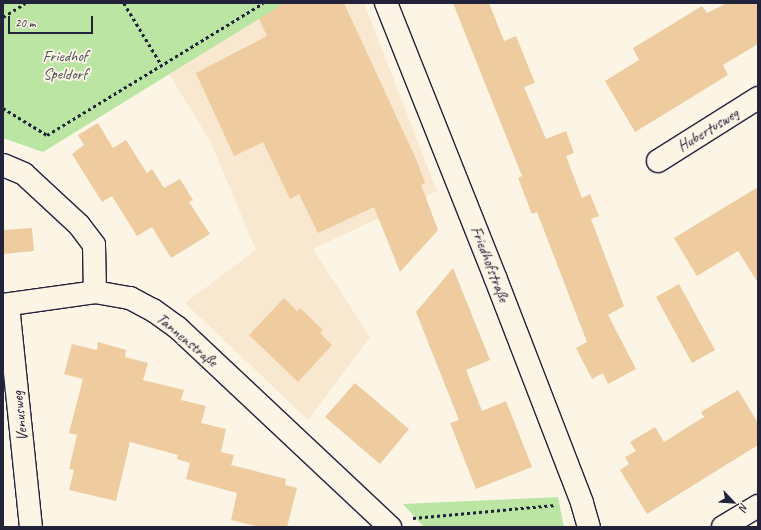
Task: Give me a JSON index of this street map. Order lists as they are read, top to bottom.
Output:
{
  "streets": {
    "street": [
      "Hubertusweg",
      "Friedhofstraße",
      "Tannenstraße",
      "Venusweg"
    ]
  },
  "crossings": [
    ["Tannenstraße", "Venusweg"]
  ],
  "parks": ["Friedhof Speldorf"],
  "scale_bar": "20 m",
  "north": "bottom right"
}
